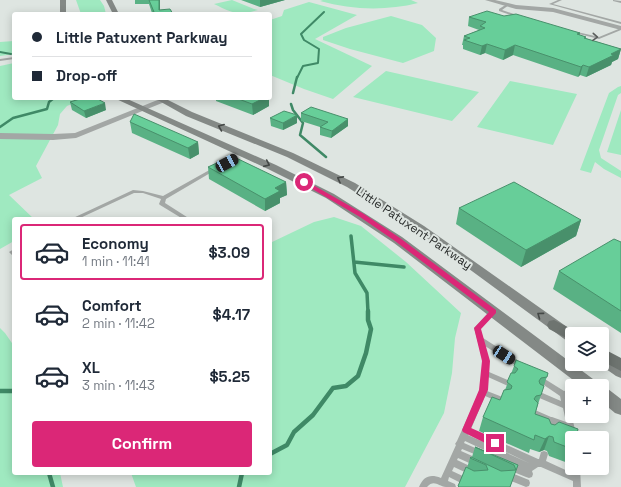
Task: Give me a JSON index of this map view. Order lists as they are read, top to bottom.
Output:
{
  "streets": {
    "main road": ["Little Patuxent Parkway"]
  },
  "page": {
    "banner": ["Little Patuxent Parkway", "Drop-off"],
    "list": [
      {
        "name": "Economy",
        "note": "1 min · 11:41",
        "value": "$3.09"
      },
      {
        "name": "Comfort",
        "note": "2 min · 11:42",
        "value": "$4.17"
      },
      {
        "name": "XL",
        "note": "3 min · 11:43",
        "value": "$5.25"
      }
    ],
    "map_buttons": ["+", "−"],
    "buttons": "Confirm"
  }
}
